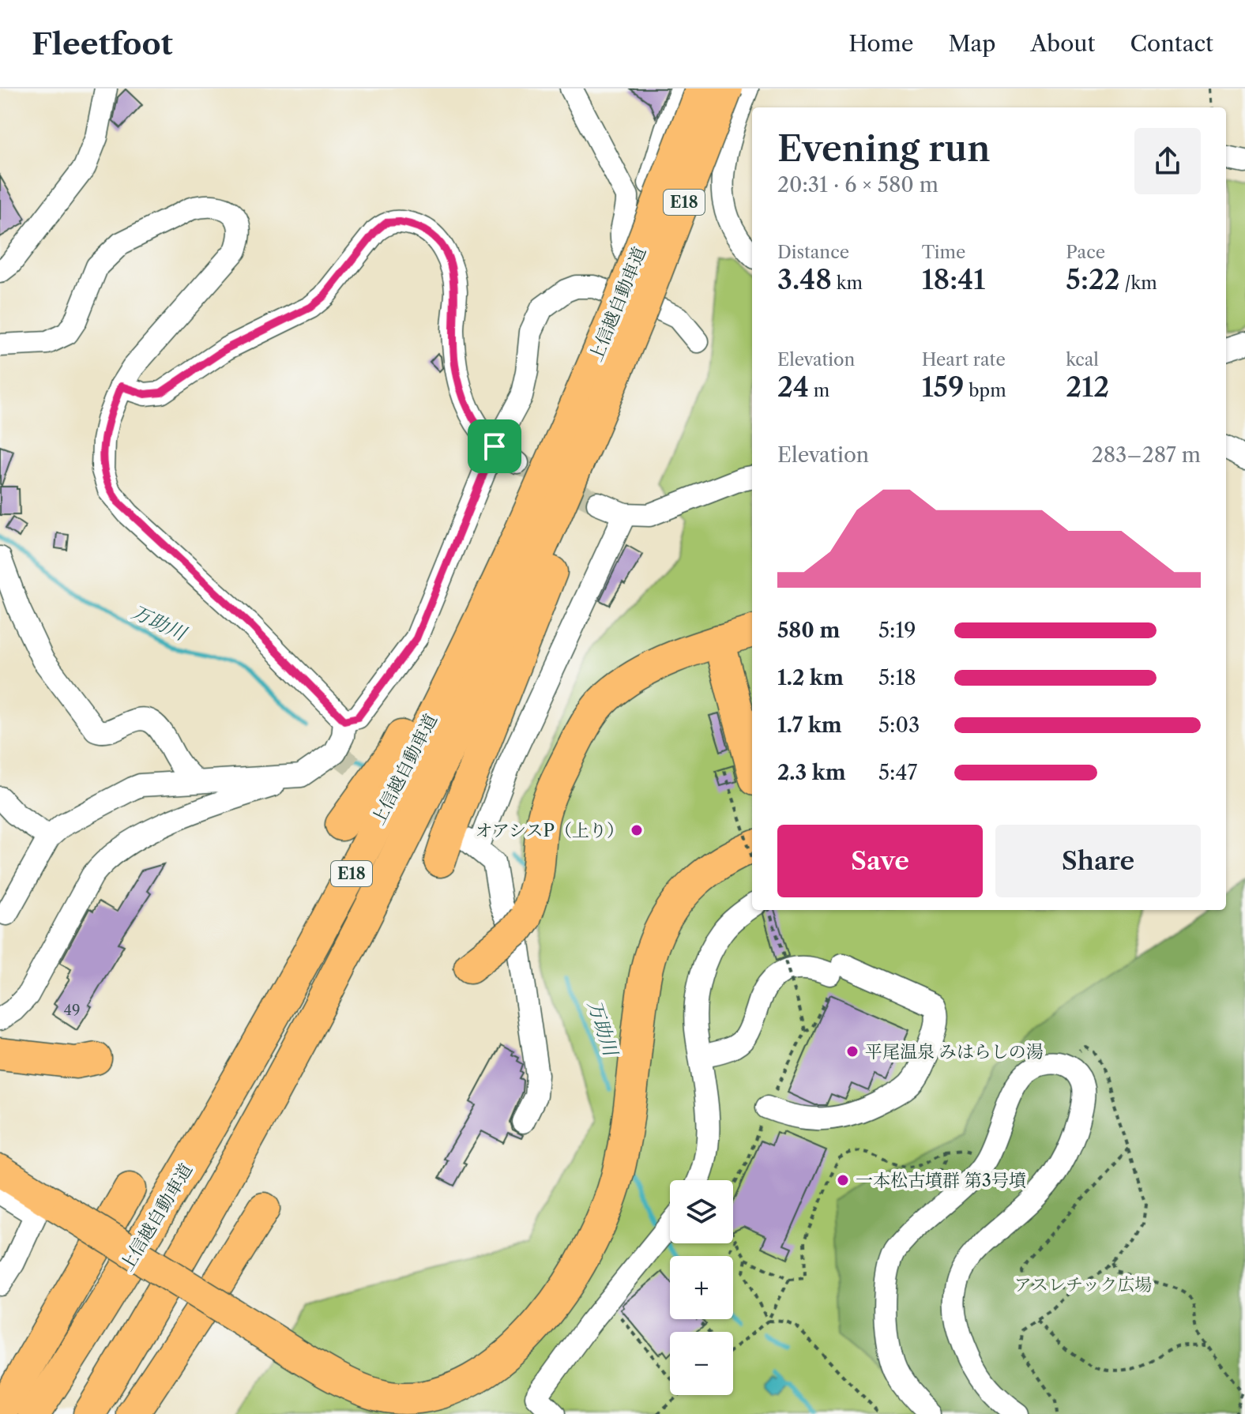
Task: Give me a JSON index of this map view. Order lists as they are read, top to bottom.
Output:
{
  "streets": {
    "highway": ["E18", "上信越自動車道"]
  },
  "water": ["万助川"],
  "parks": ["アスレチック広場"],
  "places": ["オアシスP（上り）", "平尾温泉 みはらしの湯", "一本松古墳群 第3号墳"],
  "house_numbers": ["49"],
  "page": {
    "header": "Fleetfoot",
    "nav": [
      "Home",
      "Map",
      "About",
      "Contact"
    ],
    "heading": ["Evening run", "20:31 · 6 × 580 m"],
    "stats": [
      ["Distance", "3.48 km"],
      ["Time", "18:41"],
      ["Pace", "5:22 /km"],
      ["Elevation", "24 m"],
      ["Heart rate", "159 bpm"],
      ["kcal", "212"]
    ],
    "chart": ["Elevation", "283–287 m"],
    "list": [
      {
        "name": "580 m",
        "note": "5:19"
      },
      {
        "name": "1.2 km",
        "note": "5:18"
      },
      {
        "name": "1.7 km",
        "note": "5:03"
      },
      {
        "name": "2.3 km",
        "note": "5:47"
      }
    ],
    "buttons": ["Save", "Share"],
    "map_buttons": ["+", "−"]
  }
}
